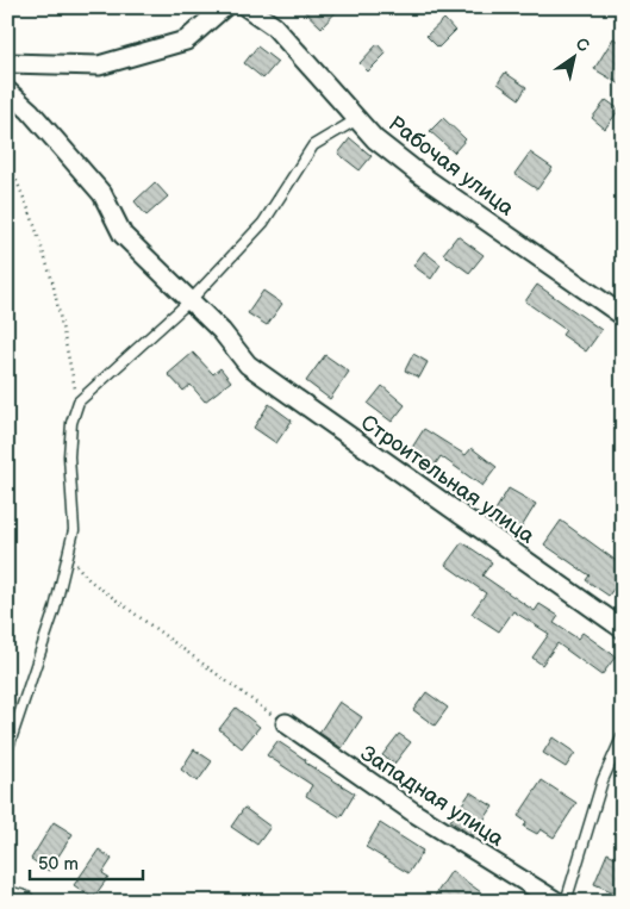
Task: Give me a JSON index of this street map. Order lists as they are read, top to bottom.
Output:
{
  "streets": {
    "street": ["Рабочая улица", "Строительная улица", "Западная улица"]
  },
  "scale_bar": "50 m",
  "north": "top right"
}
